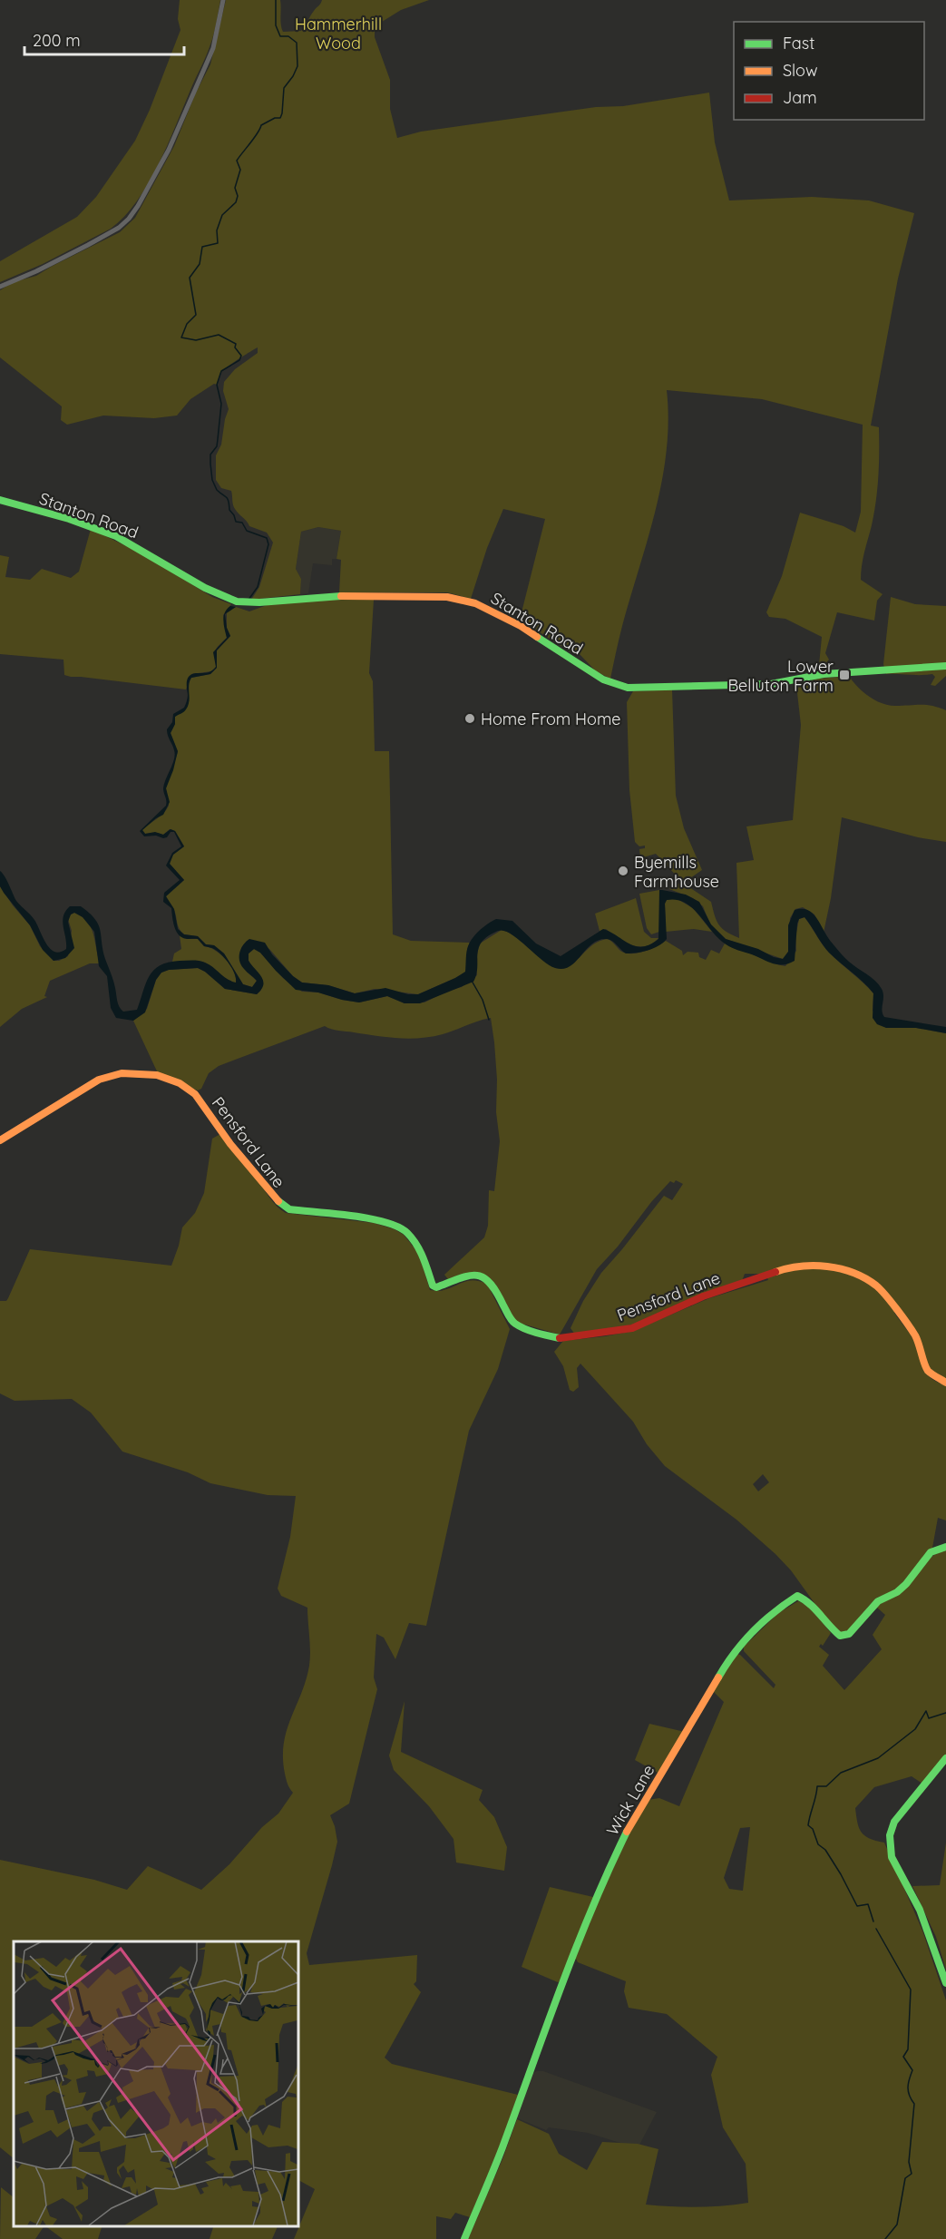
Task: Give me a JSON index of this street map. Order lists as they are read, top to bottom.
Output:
{
  "streets": {
    "main road": ["Stanton Road", "Pensford Lane", "Wick Lane"]
  },
  "parks": ["Hammerhill Wood"],
  "places": {
    "transit": ["Lower Belluton Farm"],
    "other": ["Home From Home", "Byemills Farmhouse"]
  },
  "legend": ["Fast", "Slow", "Jam"],
  "scale_bar": "200 m"
}
